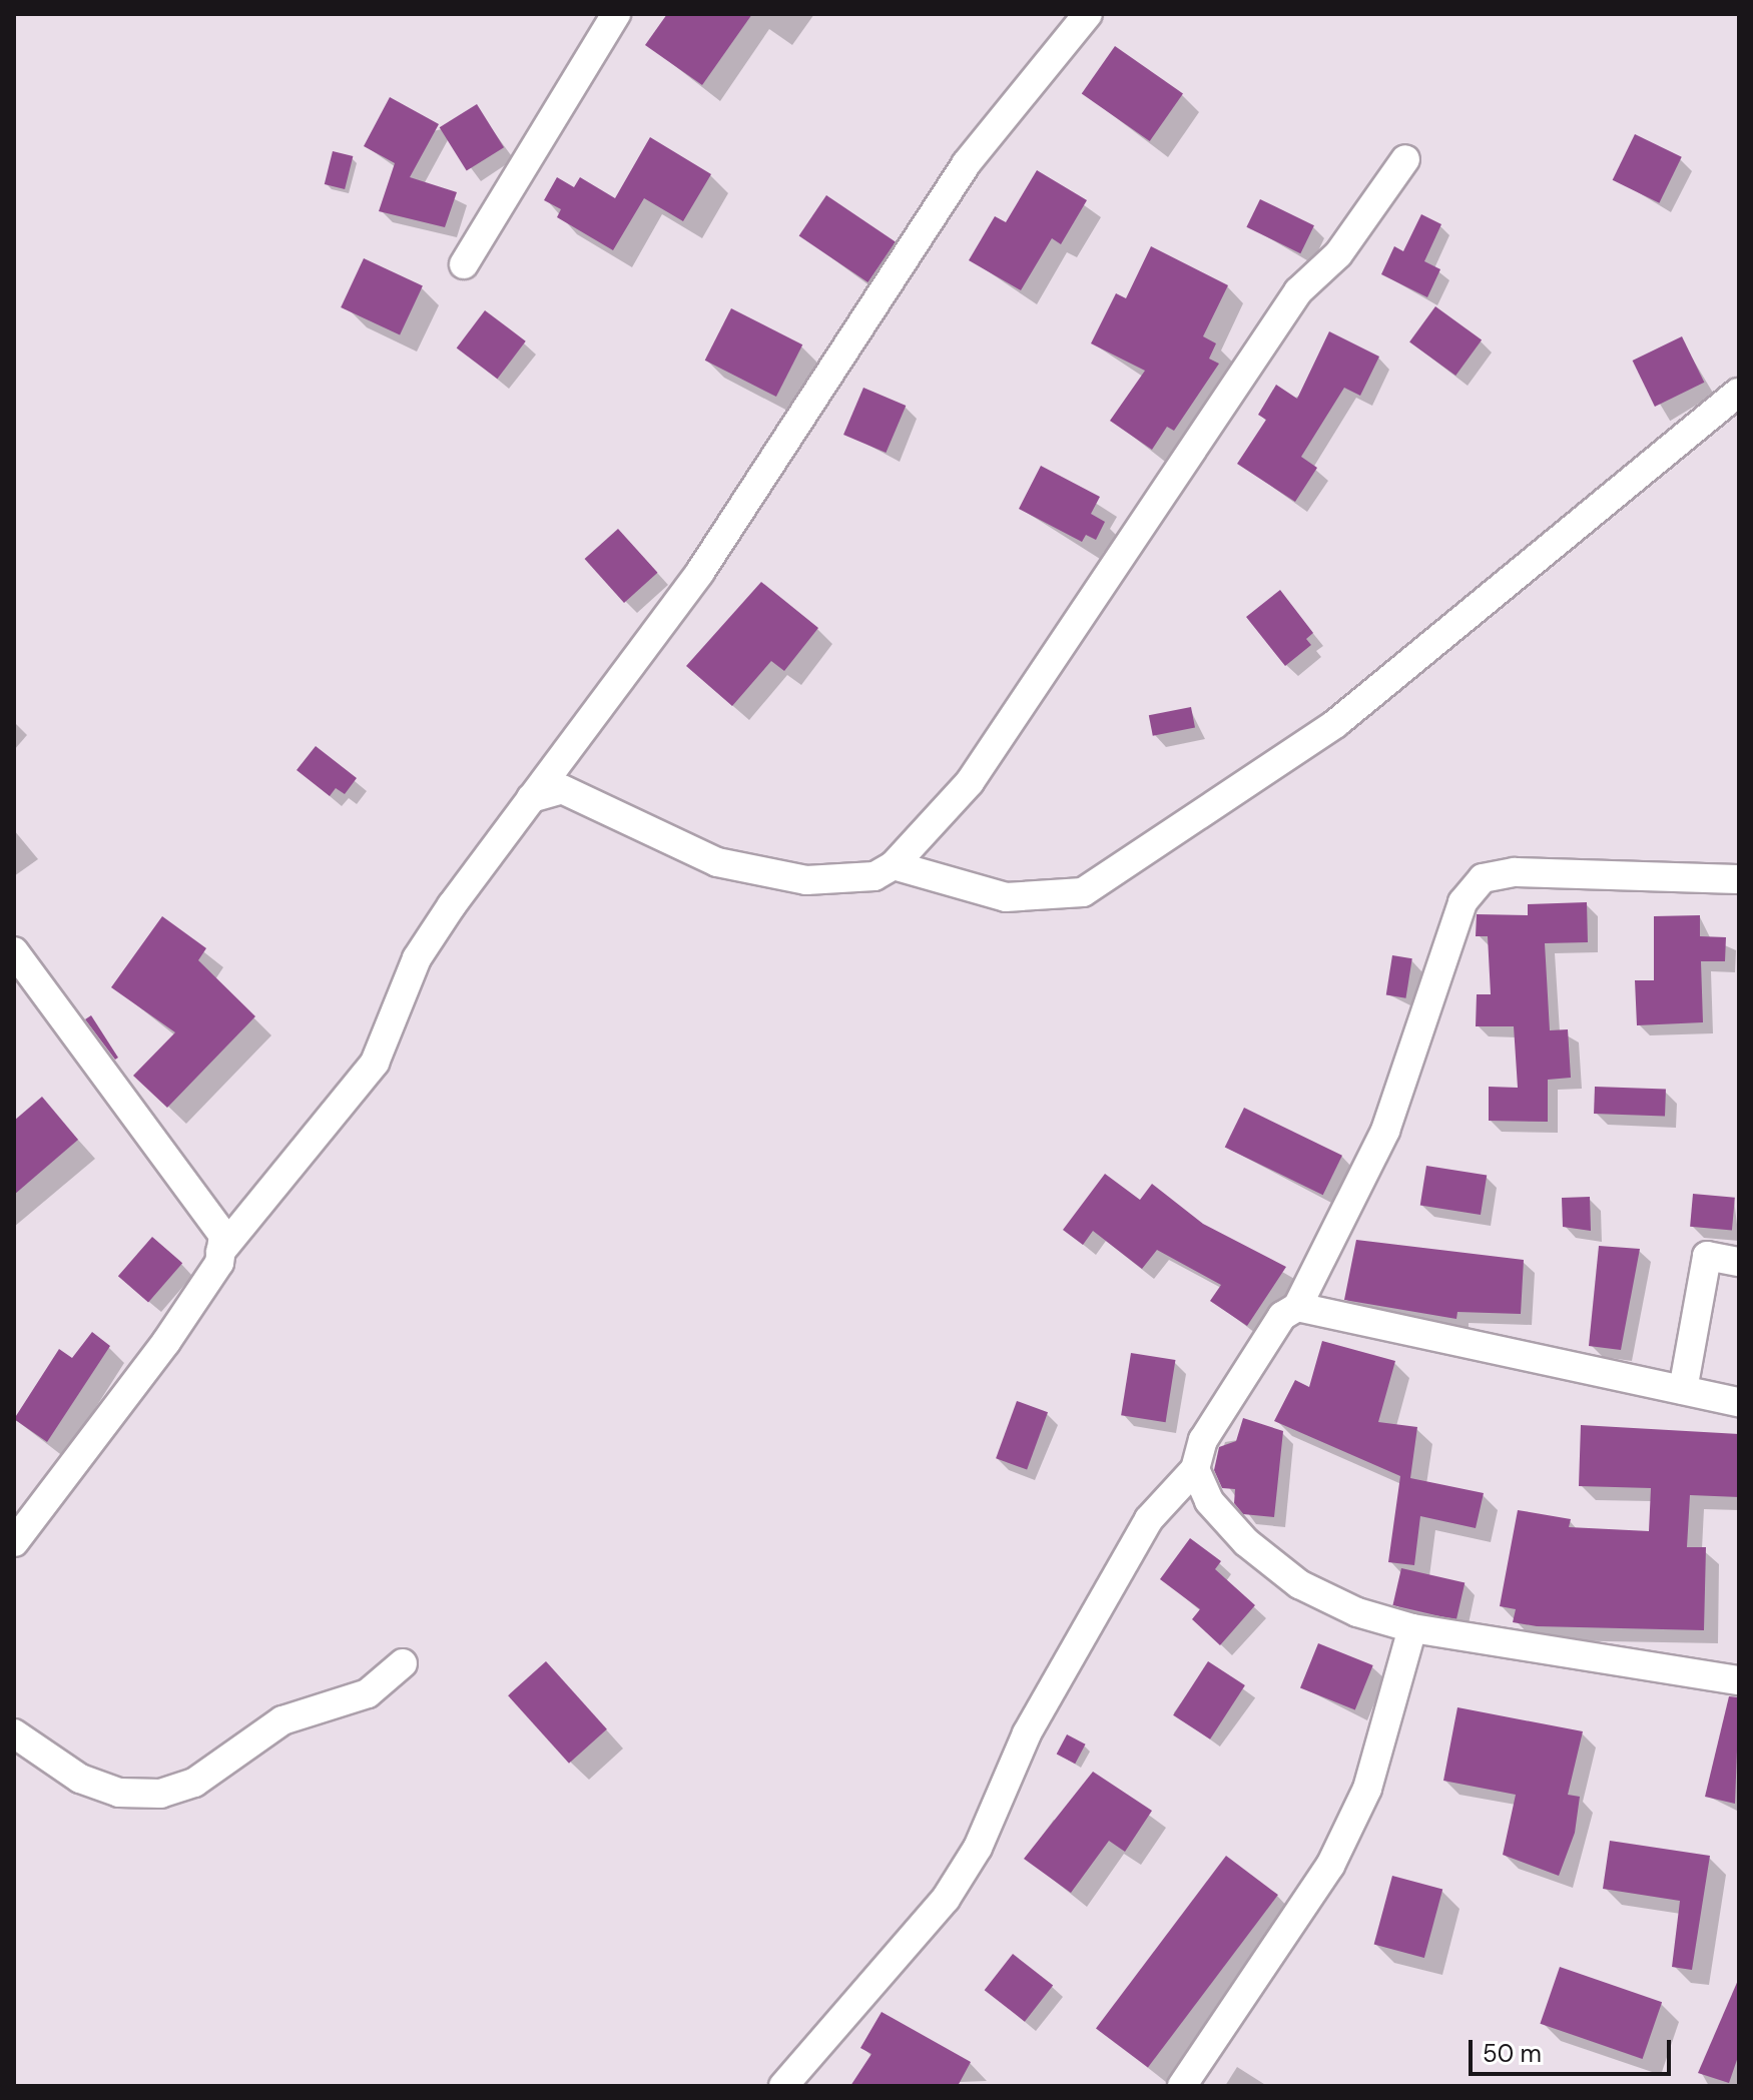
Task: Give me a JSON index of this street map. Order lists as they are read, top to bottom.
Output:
{
  "scale_bar": "50 m"
}
